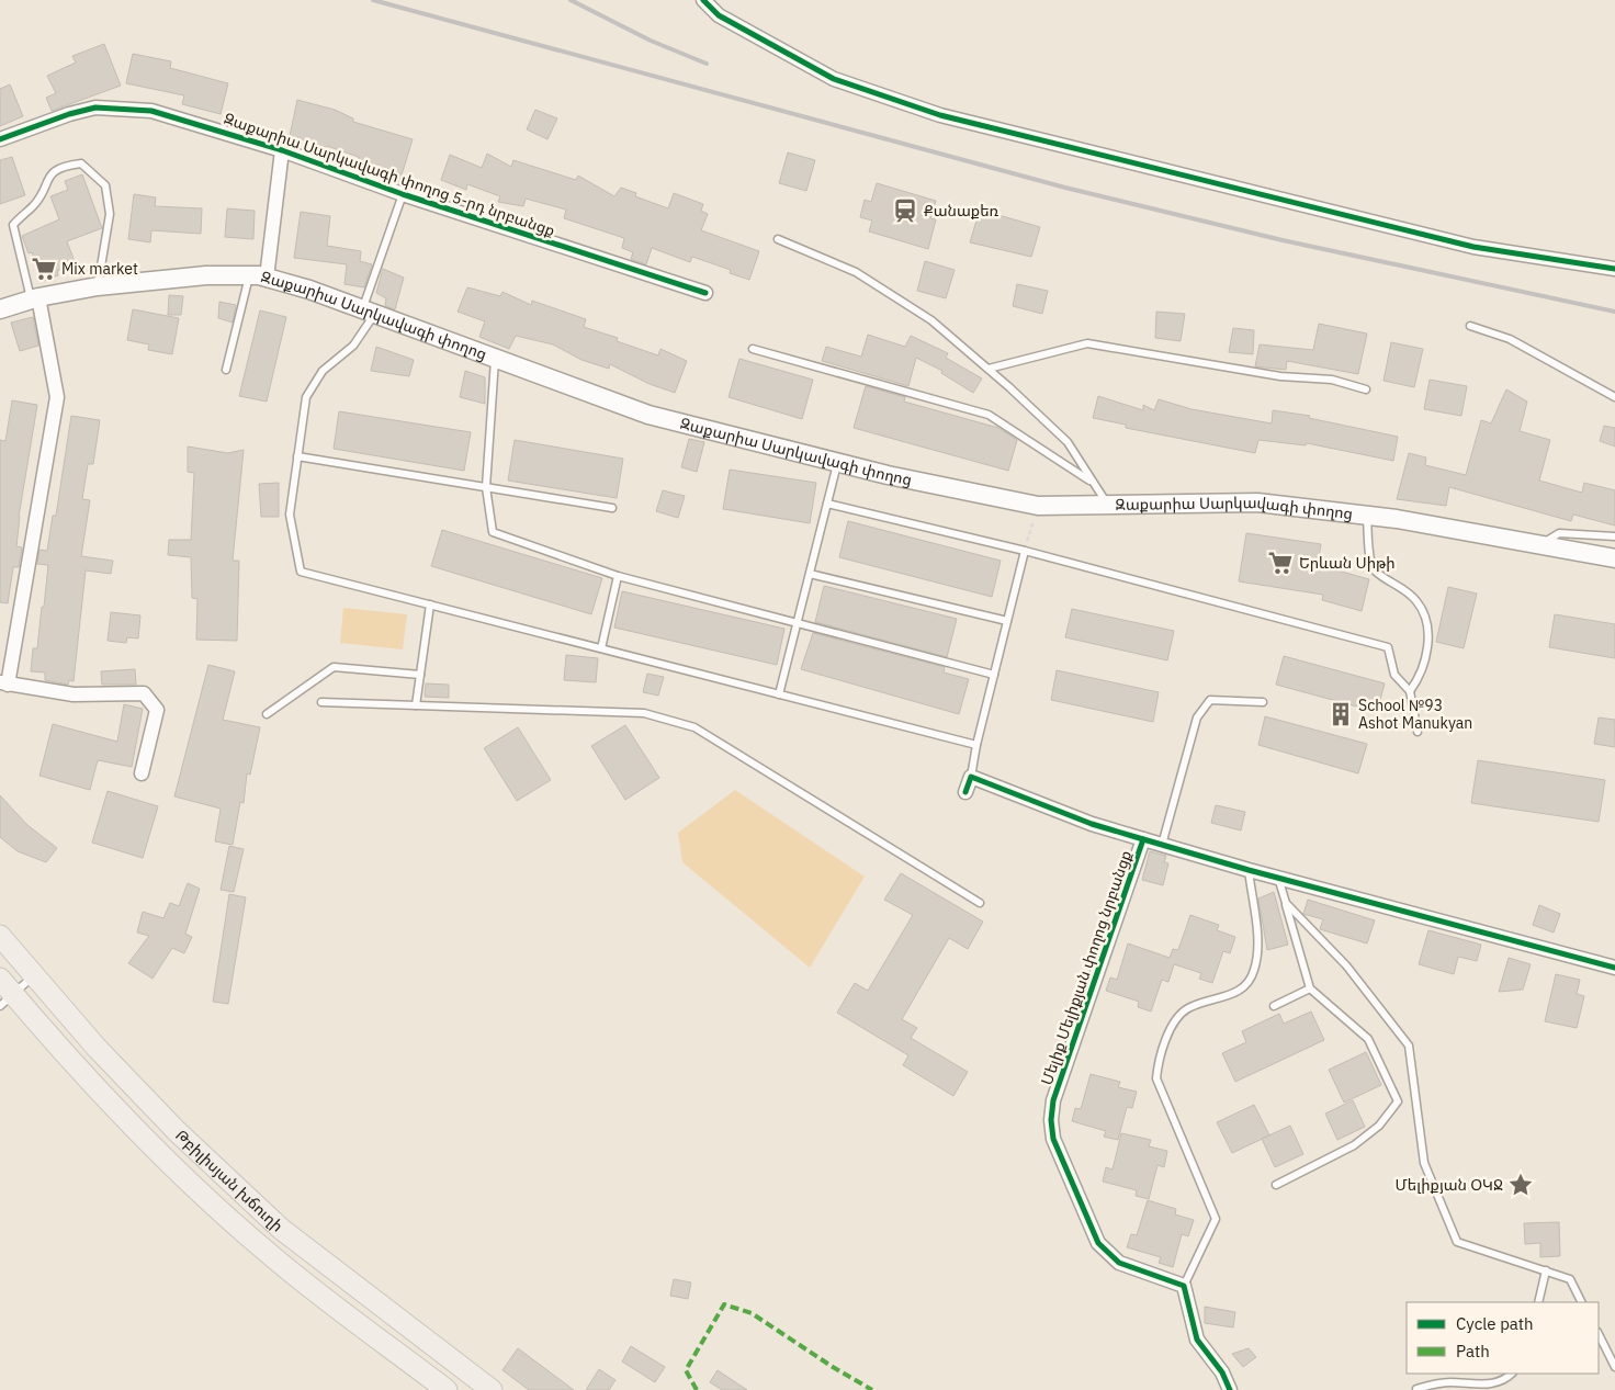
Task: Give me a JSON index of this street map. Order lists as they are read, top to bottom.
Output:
{
  "streets": {
    "main road": ["Զաքարիա Սարկավագի փողոց", "Թբիլիսյան խճուղի"],
    "street": ["Զաքարիա Սարկավագի փողոց 5-րդ նրբանցք", "Մելիք Մելիքյան փողոց նրբանցք"]
  },
  "places": {
    "station": ["Քանաքեռ"],
    "supermarket": ["Mix market", "Երևան Սիթի"],
    "building": ["School №93 Ashot Manukyan"],
    "place": ["Մելիքյան ՕԿՋ"]
  },
  "legend": ["Cycle path", "Path"]
}
